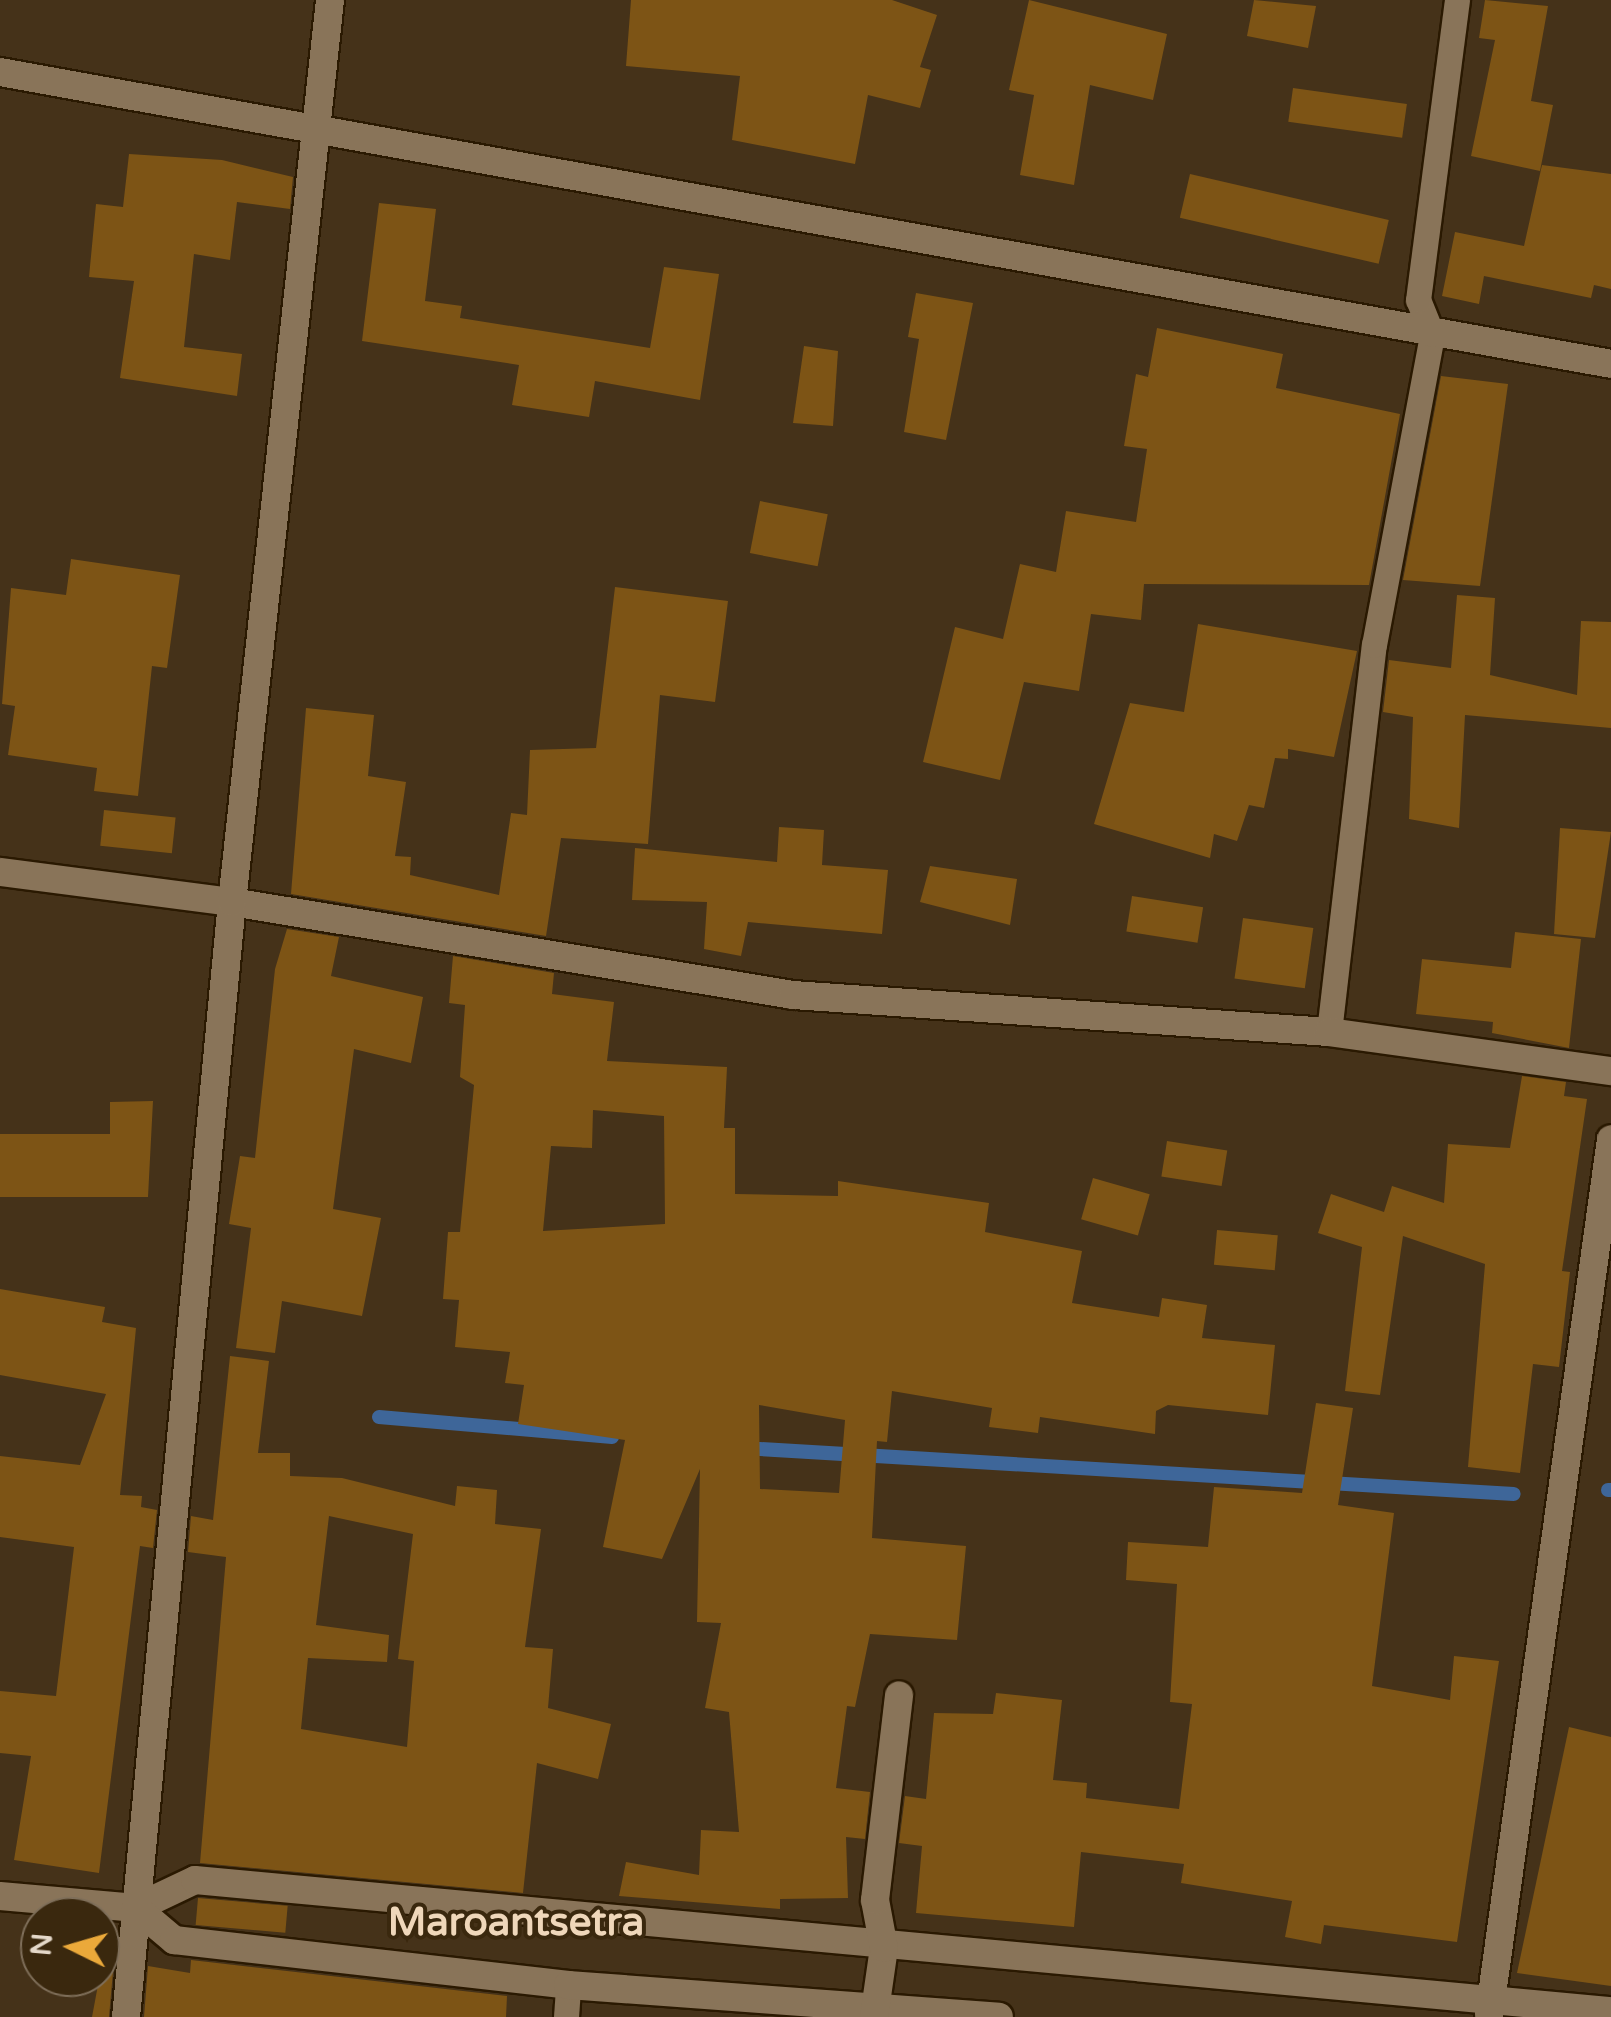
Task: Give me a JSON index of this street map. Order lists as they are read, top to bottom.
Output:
{
  "districts": ["Maroantsetra"],
  "north": "left"
}
